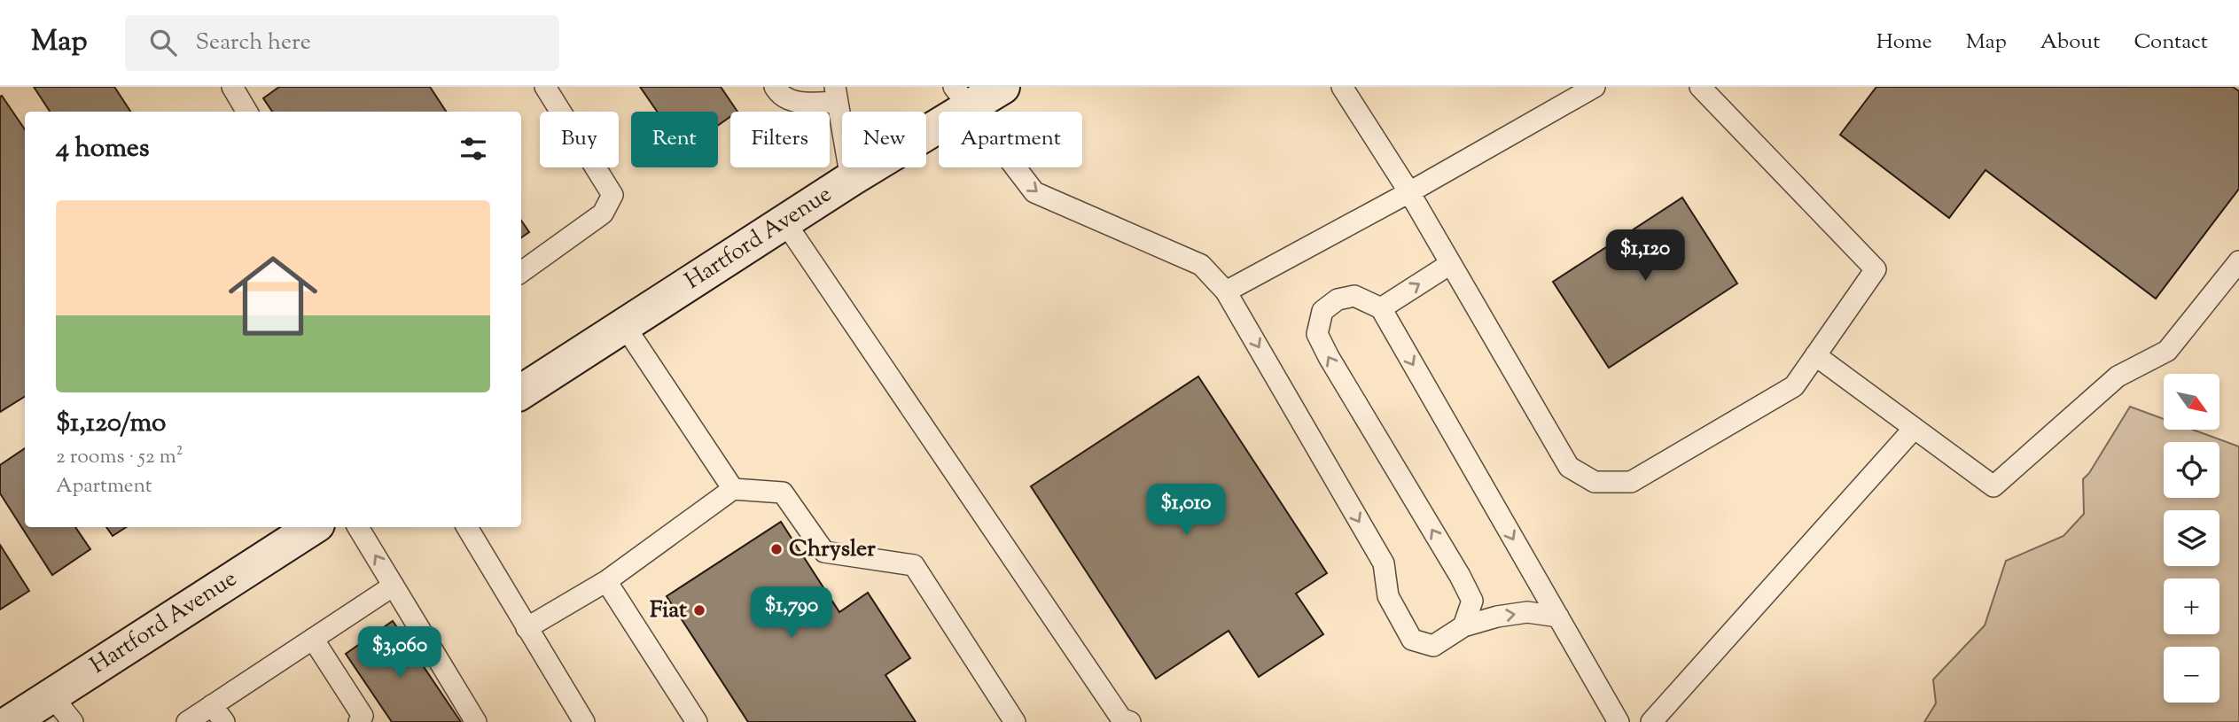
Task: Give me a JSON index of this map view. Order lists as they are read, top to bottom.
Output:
{
  "streets": {
    "main road": ["Hartford Avenue"]
  },
  "places": ["Chrysler", "Fiat"],
  "north": "bottom right",
  "page": {
    "header": "Map",
    "search": "Search here",
    "nav": [
      "Home",
      "Map",
      "About",
      "Contact"
    ],
    "chip": [
      "Buy",
      "Rent",
      "Filters",
      "New",
      "Apartment"
    ],
    "heading": "4 homes",
    "list": [
      {
        "name": "$1,120/mo",
        "note": "2 rooms · 52 m² · Apartment"
      }
    ],
    "price": [
      "$1,120",
      "$1,010",
      "$1,790",
      "$3,060"
    ],
    "map_buttons": ["+", "−"]
  }
}
